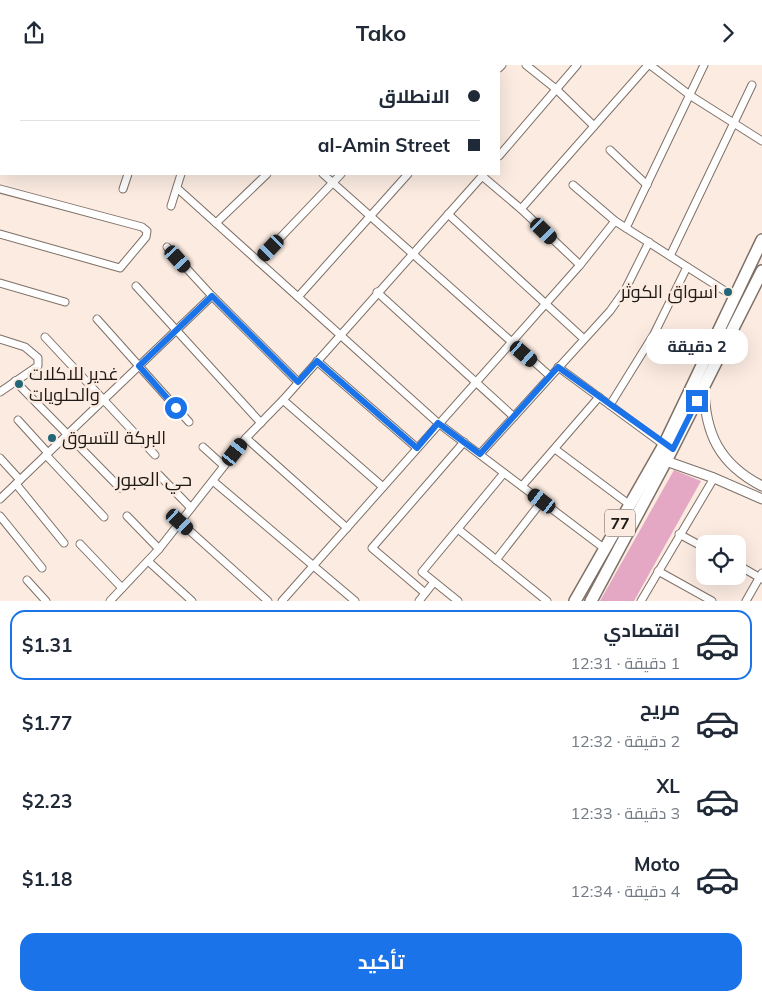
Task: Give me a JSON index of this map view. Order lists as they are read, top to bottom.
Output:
{
  "streets": {
    "main road": ["77"]
  },
  "districts": ["حي العبور"],
  "places": ["اسواق الكوثر", "غدير للاكلات والحلويات", "البركة للتسوق"],
  "page": {
    "header": "Tako",
    "banner": ["الانطلاق", "al-Amin Street"],
    "bubble": "2 دقيقة",
    "list": [
      {
        "name": "اقتصادي",
        "note": "1 دقيقة · 12:31",
        "value": "$1.31"
      },
      {
        "name": "مريح",
        "note": "2 دقيقة · 12:32",
        "value": "$1.77"
      },
      {
        "name": "XL",
        "note": "3 دقيقة · 12:33",
        "value": "$2.23"
      },
      {
        "name": "Moto",
        "note": "4 دقيقة · 12:34",
        "value": "$1.18"
      }
    ],
    "buttons": "تأكيد"
  }
}
